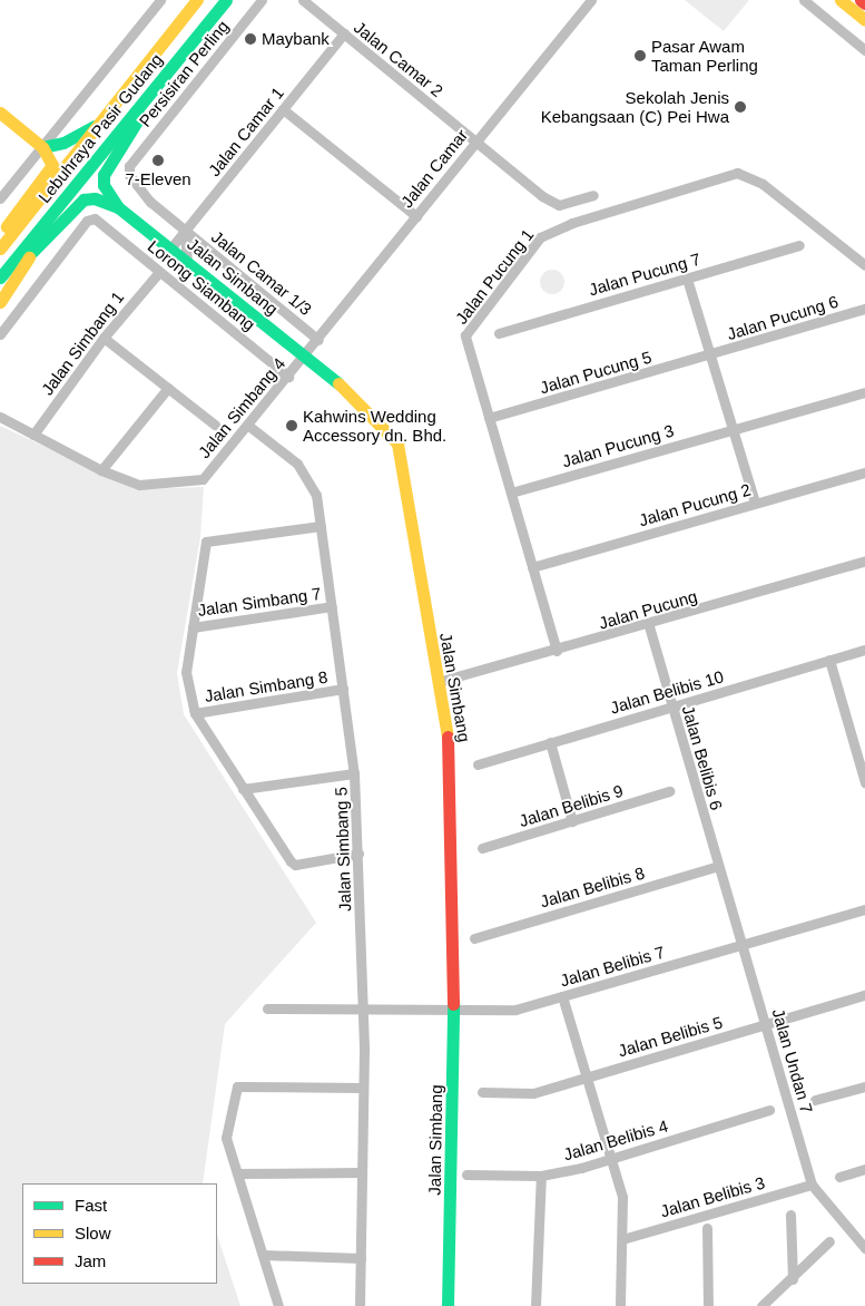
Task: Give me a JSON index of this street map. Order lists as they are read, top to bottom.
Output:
{
  "streets": {
    "main road": ["Lebuhraya Pasir Gudang", "Jalan Simbang"],
    "street": [
      "Jalan Camar 2",
      "Persisiran Perling",
      "Jalan Camar 1",
      "Jalan Camar",
      "Jalan Camar 1/3",
      "Jalan Pucung 7",
      "Jalan Pucung 1",
      "Lorong Siambang",
      "Jalan Pucung 6",
      "Jalan Simbang 1",
      "Jalan Pucung 5",
      "Jalan Simbang 4",
      "Jalan Pucung 3",
      "Jalan Pucung 2",
      "Jalan Simbang 7",
      "Jalan Pucung",
      "Jalan Simbang 8",
      "Jalan Belibis 10",
      "Jalan Belibis 6",
      "Jalan Belibis 9",
      "Jalan Simbang 5",
      "Jalan Belibis 8",
      "Jalan Belibis 7",
      "Jalan Belibis 5",
      "Jalan Undan 7",
      "Jalan Belibis 4",
      "Jalan Belibis 3"
    ]
  },
  "crossings": [
    ["Jalan Camar 2", "Jalan Camar 1"],
    ["Jalan Camar 2", "Jalan Camar"],
    ["Persisiran Perling", "Jalan Camar 1/3"],
    ["Jalan Camar 1", "Jalan Camar 1/3"],
    ["Jalan Camar 1", "Jalan Simbang"],
    ["Jalan Camar", "Jalan Camar 1/3"],
    ["Jalan Camar", "Jalan Simbang"],
    ["Jalan Camar", "Jalan Simbang 4"],
    ["Jalan Simbang", "Jalan Simbang 4"],
    ["Jalan Simbang", "Jalan Pucung"],
    ["Jalan Simbang", "Jalan Belibis 7"],
    ["Jalan Pucung 1", "Jalan Pucung 5"],
    ["Jalan Pucung 1", "Jalan Pucung 3"],
    ["Jalan Pucung 1", "Jalan Pucung 2"],
    ["Jalan Pucung 1", "Jalan Pucung"],
    ["Lorong Siambang", "Jalan Simbang 1"],
    ["Lorong Siambang", "Jalan Simbang 4"],
    ["Jalan Pucung 6", "Jalan Pucung 5"],
    ["Jalan Simbang 4", "Jalan Simbang 5"],
    ["Jalan Simbang 7", "Jalan Simbang 5"],
    ["Jalan Pucung", "Jalan Belibis 6"],
    ["Jalan Simbang 8", "Jalan Simbang 5"],
    ["Jalan Belibis 10", "Jalan Belibis 6"],
    ["Jalan Belibis 6", "Jalan Belibis 8"],
    ["Jalan Belibis 6", "Jalan Undan 7"],
    ["Jalan Simbang 5", "Jalan Belibis 7"],
    ["Jalan Belibis 8", "Jalan Undan 7"],
    ["Jalan Belibis 7", "Jalan Undan 7"],
    ["Jalan Belibis 5", "Jalan Undan 7"],
    ["Jalan Undan 7", "Jalan Belibis 3"]
  ],
  "places": [
    "Maybank",
    "Pasar Awam Taman Perling",
    "Sekolah Jenis Kebangsaan (C) Pei Hwa",
    "7-Eleven",
    "Kahwins Wedding Accessory dn. Bhd."
  ],
  "legend": ["Fast", "Slow", "Jam"]
}
